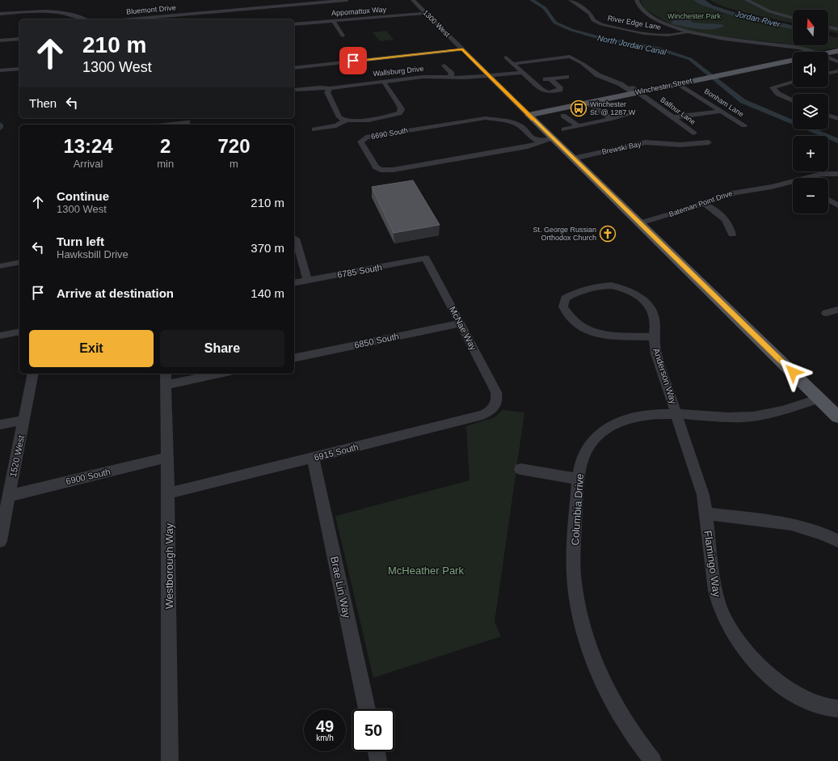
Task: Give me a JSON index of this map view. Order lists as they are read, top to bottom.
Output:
{
  "streets": {
    "main road": ["1300 West", "Winchester Street"],
    "street": [
      "Bluemont Drive",
      "Appomattox Way",
      "River Edge Lane",
      "Wallsburg Drive",
      "Bonham Lane",
      "Balfour Lane",
      "6690 South",
      "Brewski Bay",
      "Bateman Point Drive",
      "6785 South",
      "McNae Way",
      "6850 South",
      "Anderson Way",
      "6915 South",
      "1520 West",
      "6900 South",
      "Columbia Drive",
      "Flamingo Way",
      "Westborough Way",
      "Brae Lin Way"
    ]
  },
  "crossings": [
    ["Appomattox Way", "1300 West"],
    ["1300 West", "Wallsburg Drive"],
    ["1300 West", "Winchester Street"],
    ["1300 West", "6690 South"],
    ["1300 West", "Brewski Bay"],
    ["1300 West", "Bateman Point Drive"],
    ["1300 West", "Columbia Drive"],
    ["Winchester Street", "Bonham Lane"],
    ["Winchester Street", "Balfour Lane"],
    ["6785 South", "McNae Way"],
    ["McNae Way", "6850 South"],
    ["McNae Way", "6915 South"],
    ["Anderson Way", "Columbia Drive"],
    ["Anderson Way", "Flamingo Way"],
    ["6915 South", "Westborough Way"],
    ["6915 South", "Brae Lin Way"],
    ["1520 West", "6900 South"],
    ["6900 South", "Westborough Way"],
    ["Columbia Drive", "Flamingo Way"]
  ],
  "water": ["Jordan River", "North Jordan Canal"],
  "parks": ["Winchester Park", "McHeather Park"],
  "places": {
    "bus stop": ["Winchester St. @ 1287 W"],
    "church": ["St. George Russian Orthodox Church"]
  },
  "north": "top",
  "page": {
    "map_buttons": ["+", "−"],
    "turn": ["210 m", "1300 West"],
    "then": "Then",
    "eta": [
      "13:24",
      "Arrival",
      "2",
      "min",
      "720",
      "m"
    ],
    "list": [
      {
        "name": "Continue",
        "note": "1300 West",
        "value": "210 m"
      },
      {
        "name": "Turn left",
        "note": "Hawksbill Drive",
        "value": "370 m"
      },
      {
        "name": "Arrive at destination",
        "value": "140 m"
      }
    ],
    "buttons": ["Exit", "Share"],
    "speed": "49 km/h",
    "limit": "50"
  }
}
